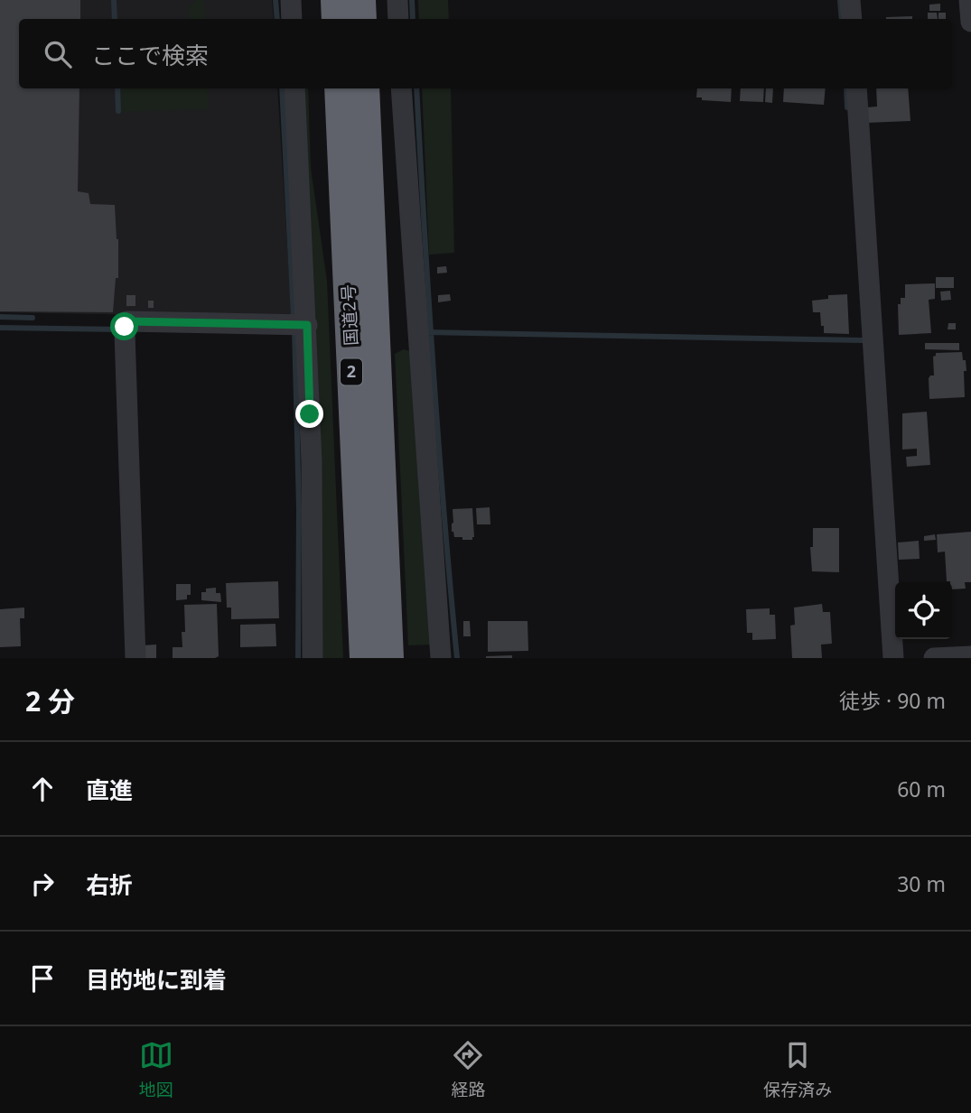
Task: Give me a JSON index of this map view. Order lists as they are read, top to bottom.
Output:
{
  "streets": {
    "highway": ["国道2号", "2"]
  },
  "page": {
    "search": "ここで検索",
    "heading": ["2 分", "徒歩 · 90 m"],
    "list": [
      ["直進", "60 m"],
      ["右折", "30 m"],
      "目的地に到着"
    ],
    "nav": ["地図", "経路", "保存済み"]
  }
}
